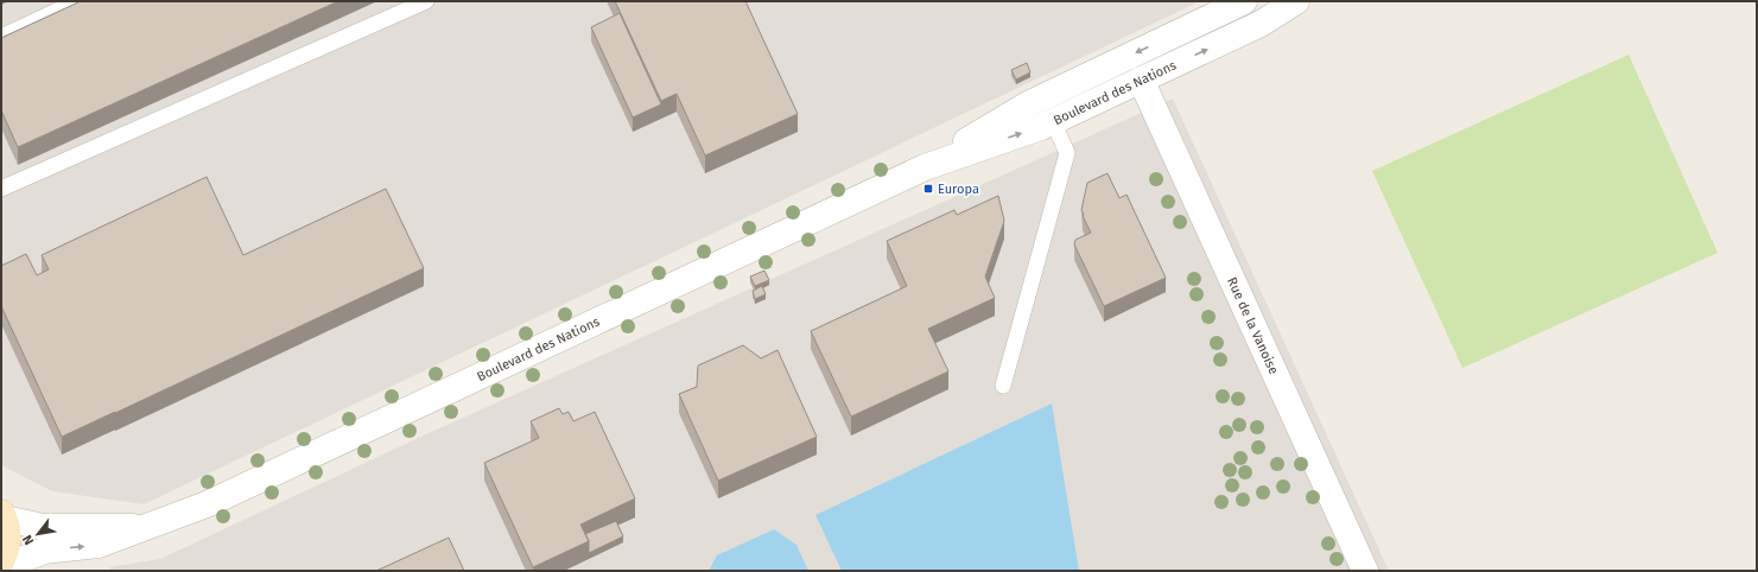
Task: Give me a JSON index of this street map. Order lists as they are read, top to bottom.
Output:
{
  "streets": {
    "street": ["Boulevard des Nations", "Rue de la Vanoise"]
  },
  "crossings": [
    ["Boulevard des Nations", "Rue de la Vanoise"]
  ],
  "places": {
    "transit": ["Europa"]
  },
  "north": "bottom left"
}
